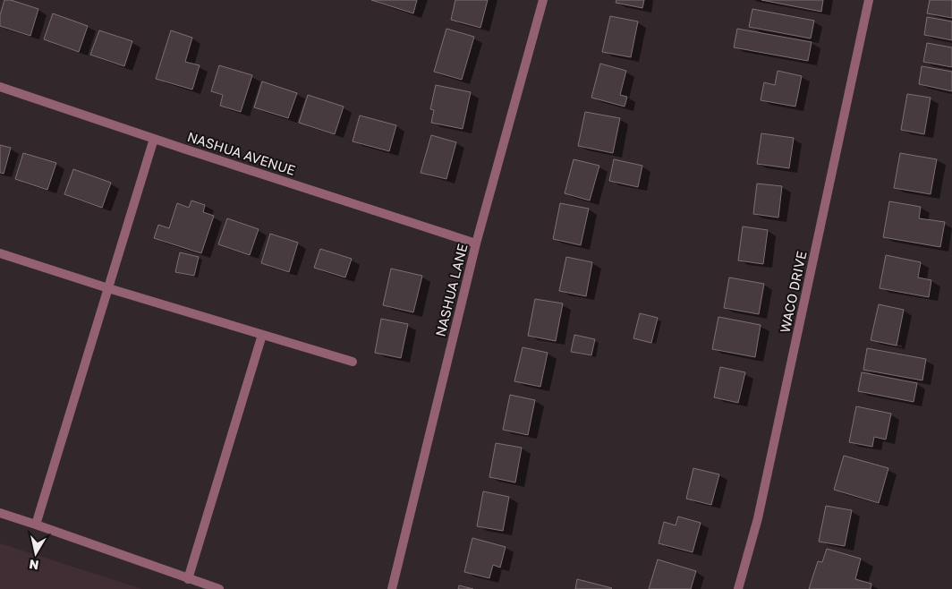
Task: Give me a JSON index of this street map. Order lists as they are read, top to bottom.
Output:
{
  "streets": {
    "street": ["NASHUA AVENUE", "NASHUA LANE", "WACO DRIVE"]
  },
  "crossings": [
    ["NASHUA AVENUE", "NASHUA LANE"]
  ],
  "north": "bottom"
}
